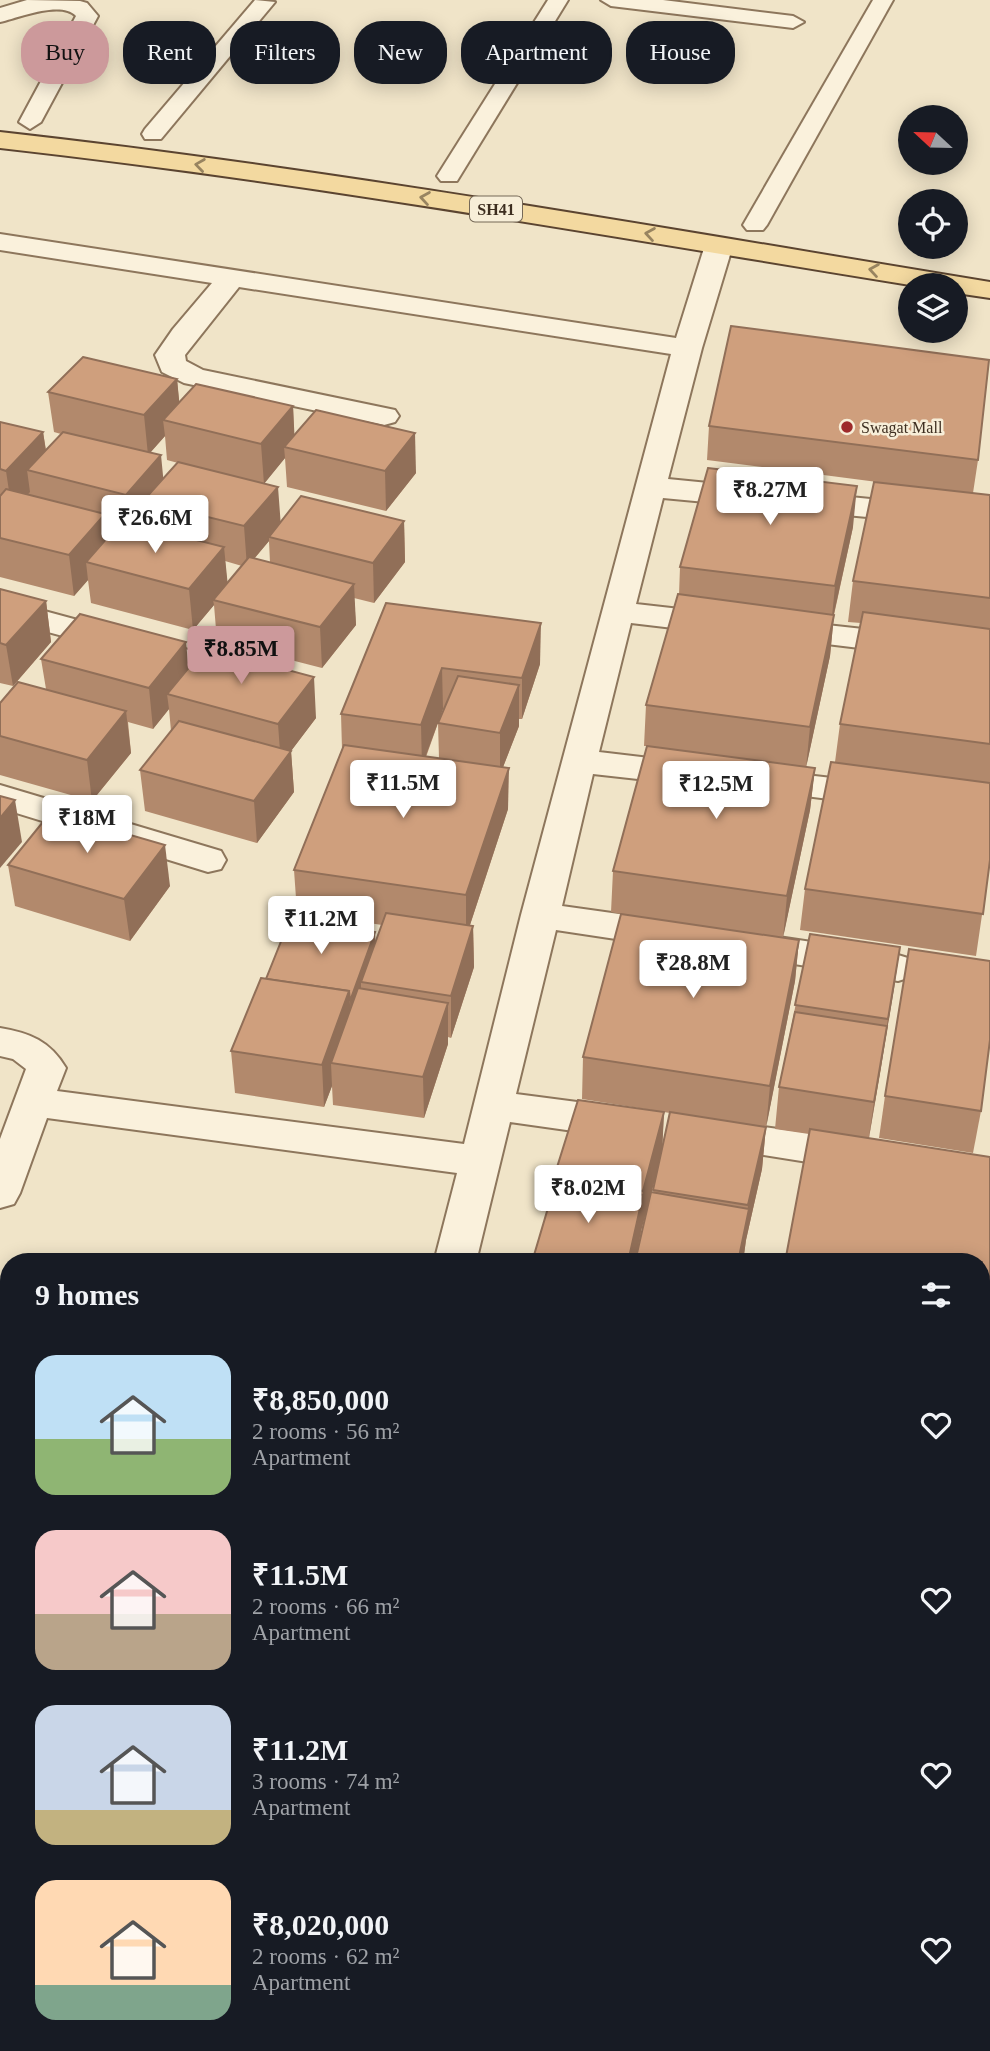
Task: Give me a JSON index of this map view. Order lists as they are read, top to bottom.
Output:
{
  "streets": {
    "main road": ["SH41"]
  },
  "places": ["Swagat Mall"],
  "north": "left",
  "page": {
    "chip": [
      "Buy",
      "Rent",
      "Filters",
      "New",
      "Apartment",
      "House"
    ],
    "price": [
      "₹8.27M",
      "₹26.6M",
      "₹8.85M",
      "₹11.5M",
      "₹12.5M",
      "₹18M",
      "₹11.2M",
      "₹28.8M",
      "₹8.02M"
    ],
    "heading": "9 homes",
    "list": [
      {
        "name": "₹8,850,000",
        "note": "2 rooms · 56 m² · Apartment"
      },
      {
        "name": "₹11.5M",
        "note": "2 rooms · 66 m² · Apartment"
      },
      {
        "name": "₹11.2M",
        "note": "3 rooms · 74 m² · Apartment"
      },
      {
        "name": "₹8,020,000",
        "note": "2 rooms · 62 m² · Apartment"
      }
    ]
  }
}
